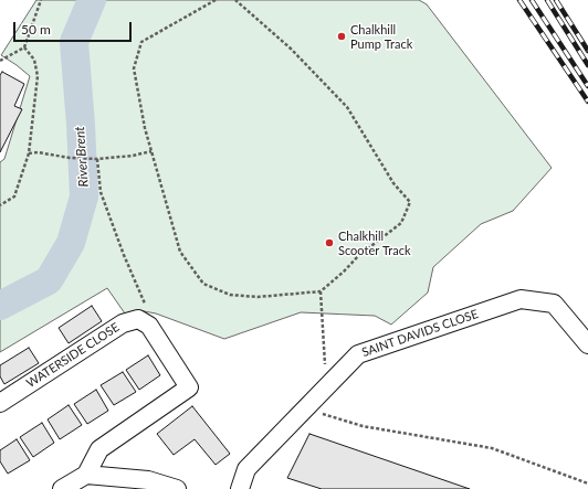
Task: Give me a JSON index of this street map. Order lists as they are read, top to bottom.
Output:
{
  "streets": {
    "street": ["SAINT DAVIDS CLOSE", "WATERSIDE CLOSE"]
  },
  "water": ["River Brent"],
  "places": ["Chalkhill Pump Track", "Chalkhill Scooter Track"],
  "scale_bar": "50 m"
}
